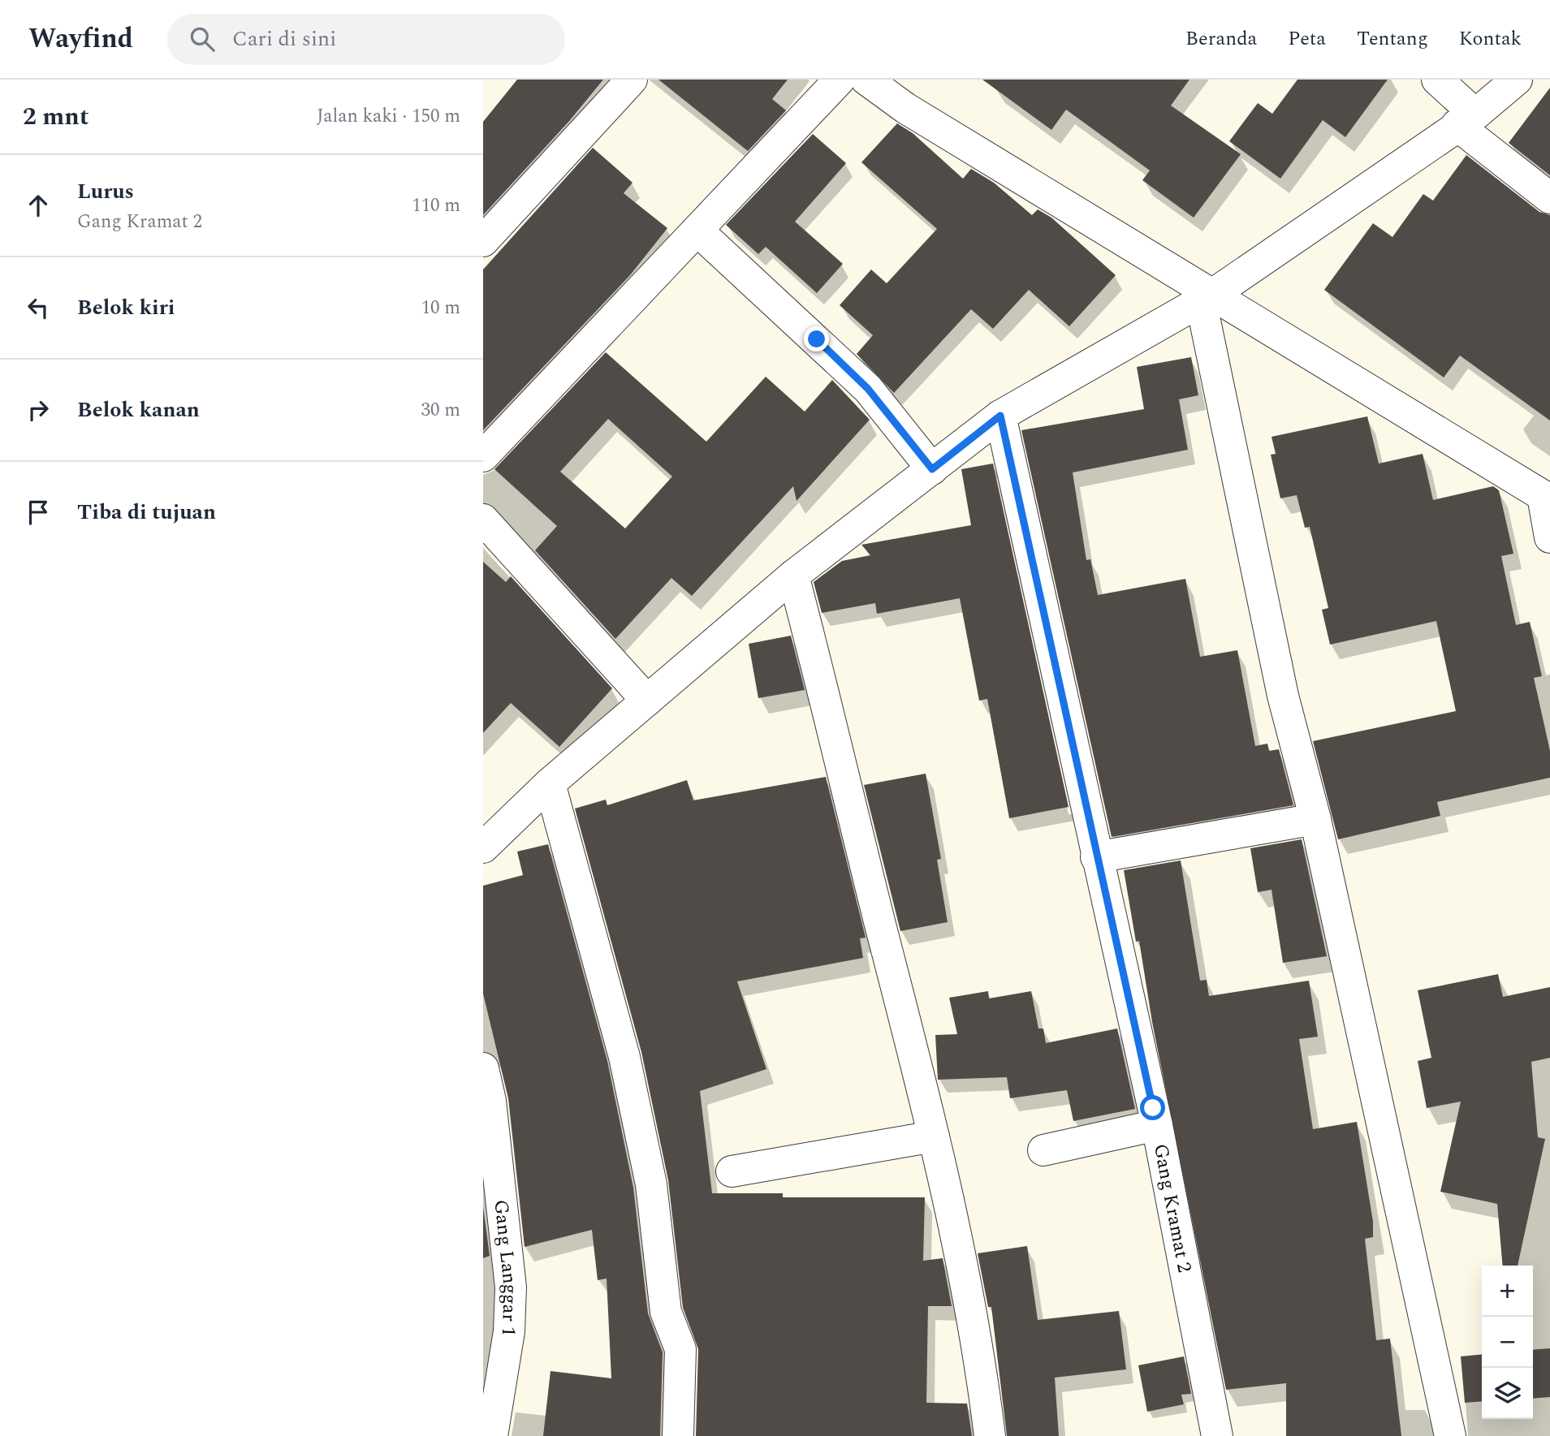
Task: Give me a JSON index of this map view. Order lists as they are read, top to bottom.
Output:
{
  "streets": {
    "street": ["Gang Kramat 2", "Gang Langgar 1"]
  },
  "page": {
    "header": "Wayfind",
    "search": "Cari di sini",
    "nav": [
      "Beranda",
      "Peta",
      "Tentang",
      "Kontak"
    ],
    "heading": ["2 mnt", "Jalan kaki · 150 m"],
    "list": [
      ["Lurus", "Gang Kramat 2", "110 m"],
      ["Belok kiri", "10 m"],
      ["Belok kanan", "30 m"],
      "Tiba di tujuan"
    ],
    "map_buttons": ["+", "−"]
  }
}
